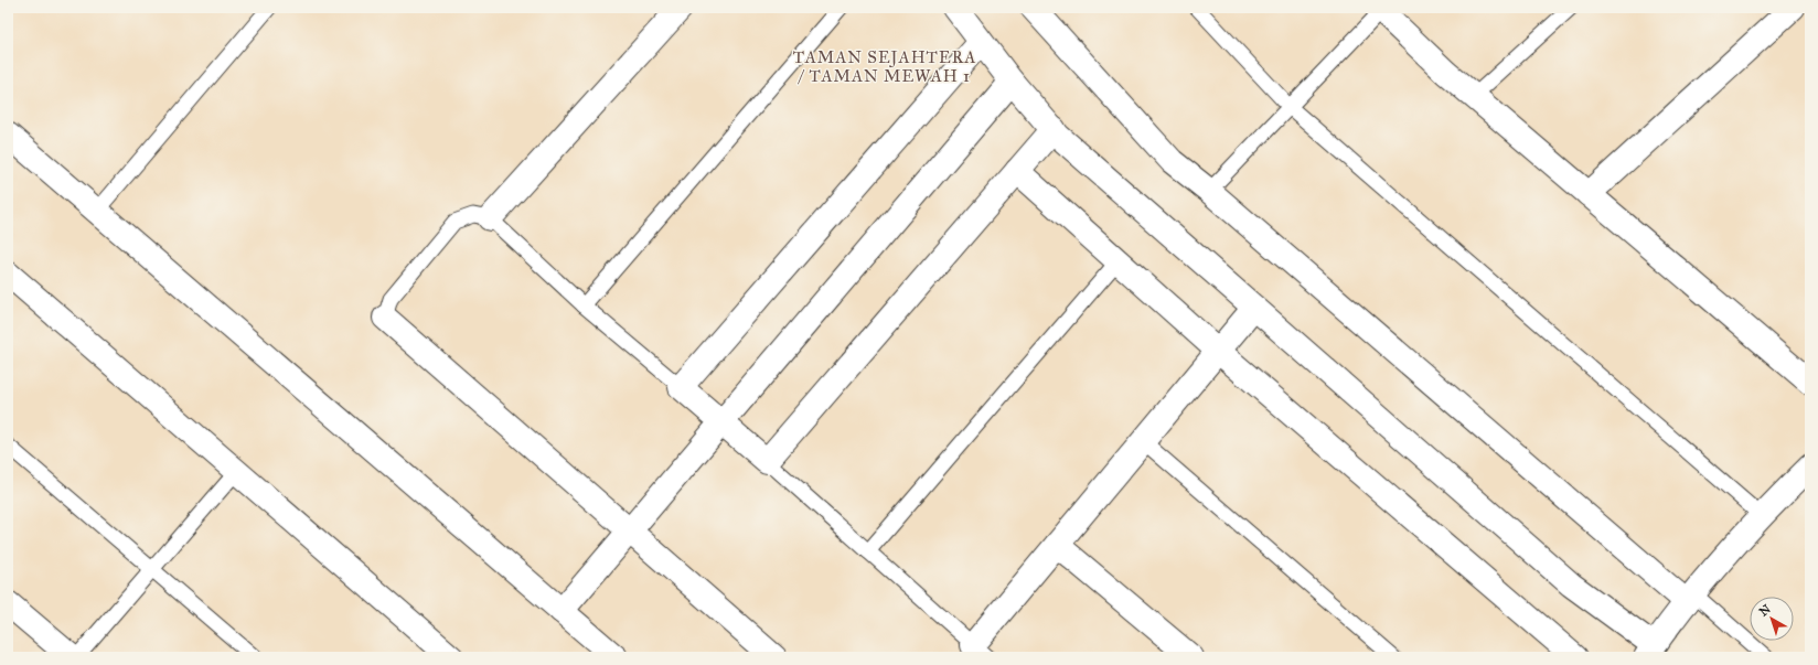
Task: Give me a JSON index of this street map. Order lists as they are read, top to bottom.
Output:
{
  "districts": ["TAMAN SEJAHTERA / TAMAN MEWAH 1"],
  "north": "top left"
}
